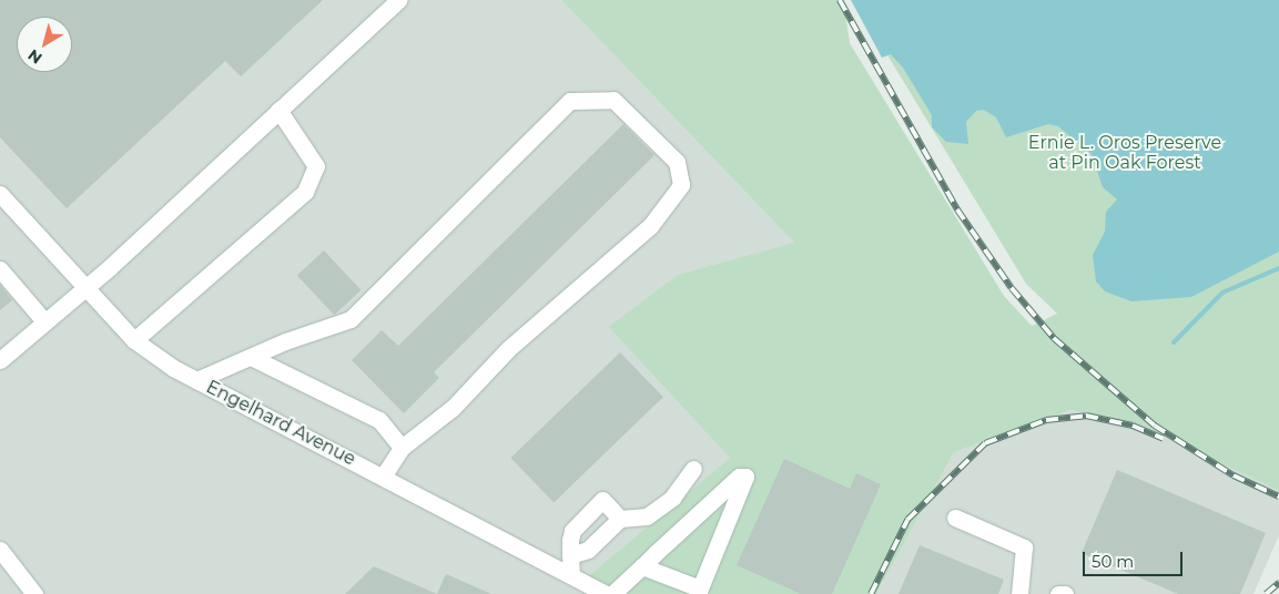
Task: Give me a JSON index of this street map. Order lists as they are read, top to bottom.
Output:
{
  "streets": {
    "street": ["Engelhard Avenue"]
  },
  "parks": ["Ernie L. Oros Preserve at Pin Oak Forest"],
  "scale_bar": "50 m",
  "north": "bottom left"
}
